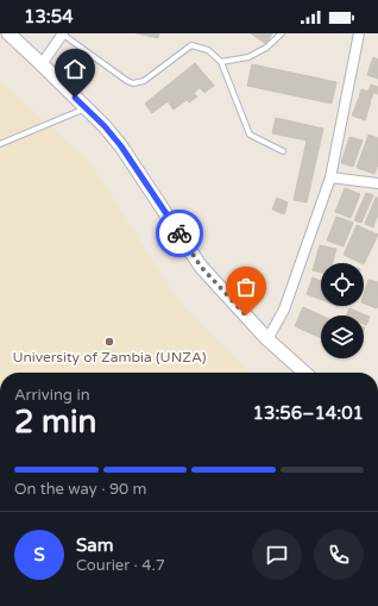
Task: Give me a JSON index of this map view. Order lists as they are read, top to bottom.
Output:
{
  "places": ["University of Zambia (UNZA)"],
  "page": {
    "status": "13:54",
    "heading": ["2 min", "Arriving in", "13:56–14:01"],
    "panel": ["Sam", "Courier · 4.7"],
    "bar": "On the way · 90 m",
    "round": "S"
  }
}
